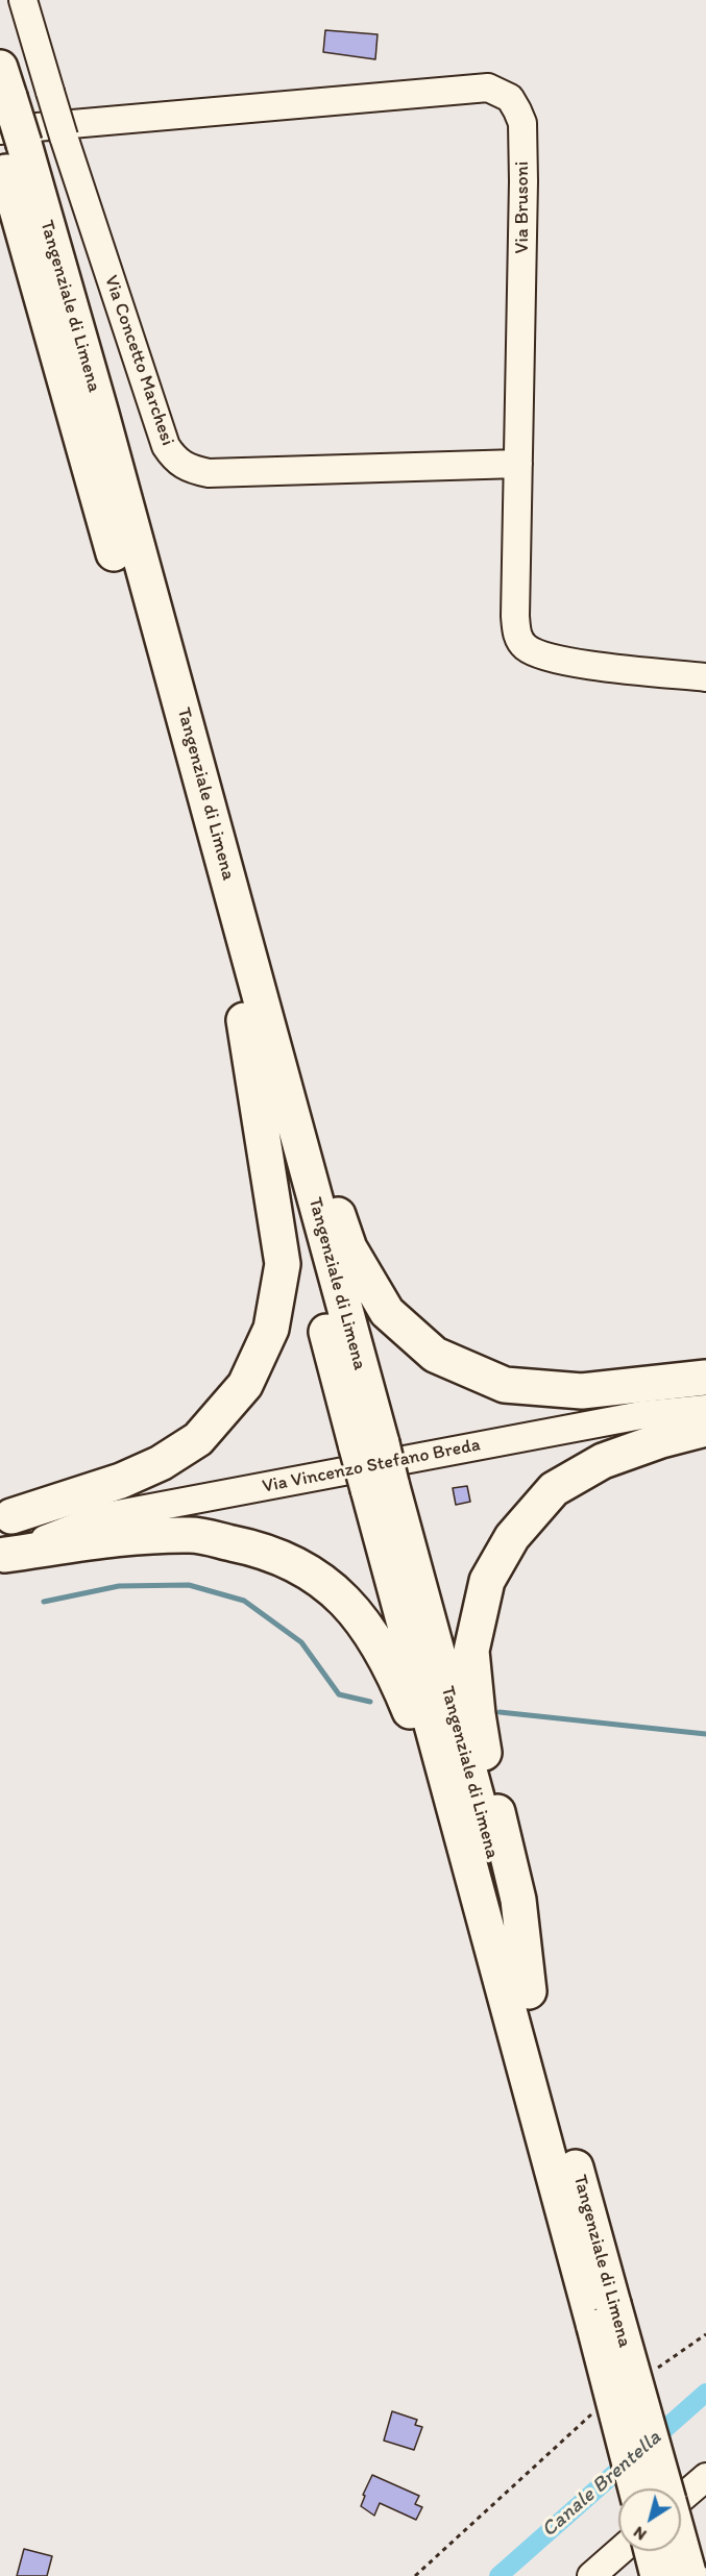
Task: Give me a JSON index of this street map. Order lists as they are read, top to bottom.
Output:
{
  "streets": {
    "highway": ["Tangenziale di Limena"],
    "street": ["Via Brusoni", "Via Concetto Marchesi", "Via Vincenzo Stefano Breda"]
  },
  "crossings": [
    ["Via Brusoni", "Tangenziale di Limena"],
    ["Via Brusoni", "Via Concetto Marchesi"]
  ],
  "water": ["Canale Brentella"],
  "north": "bottom left"
}
